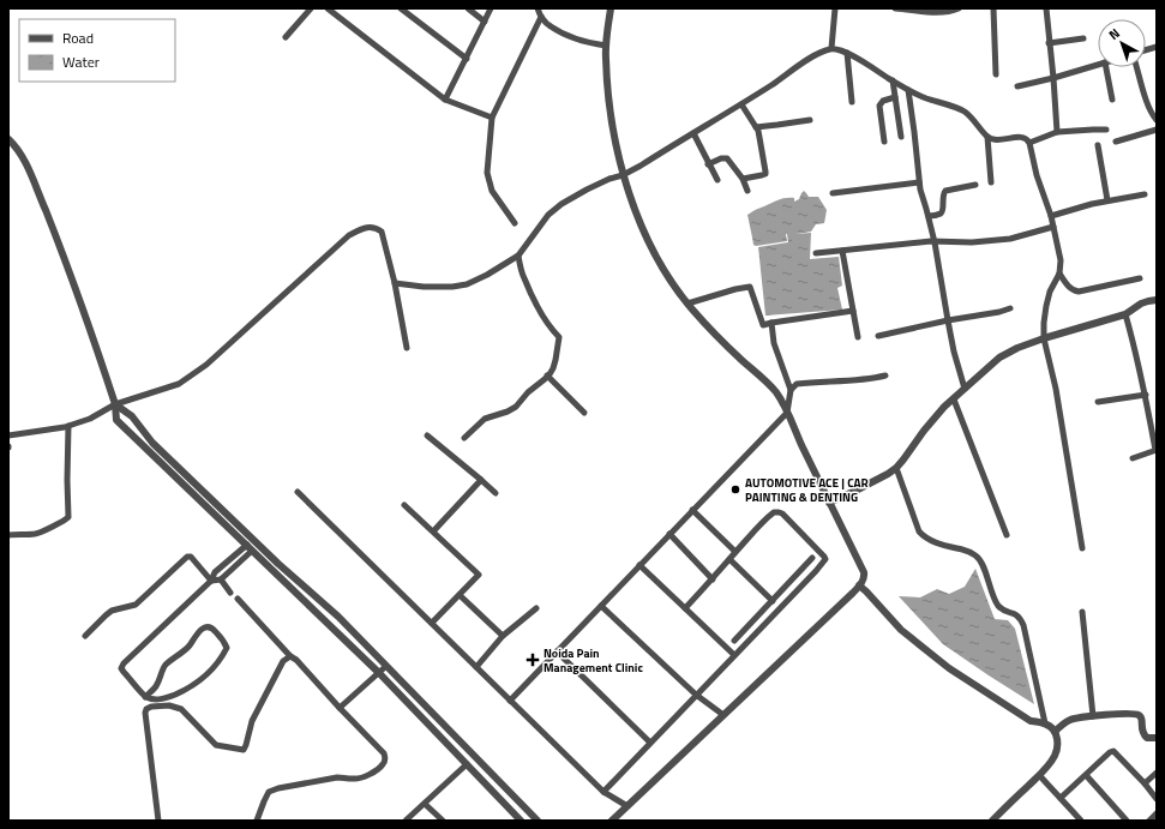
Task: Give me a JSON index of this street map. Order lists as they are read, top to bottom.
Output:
{
  "places": {
    "other": ["AUTOMOTIVE ACE | CAR PAINTING & DENTING"],
    "health": ["Noida Pain Management Clinic"]
  },
  "legend": ["Road", "Water"],
  "north": "top left"
}
